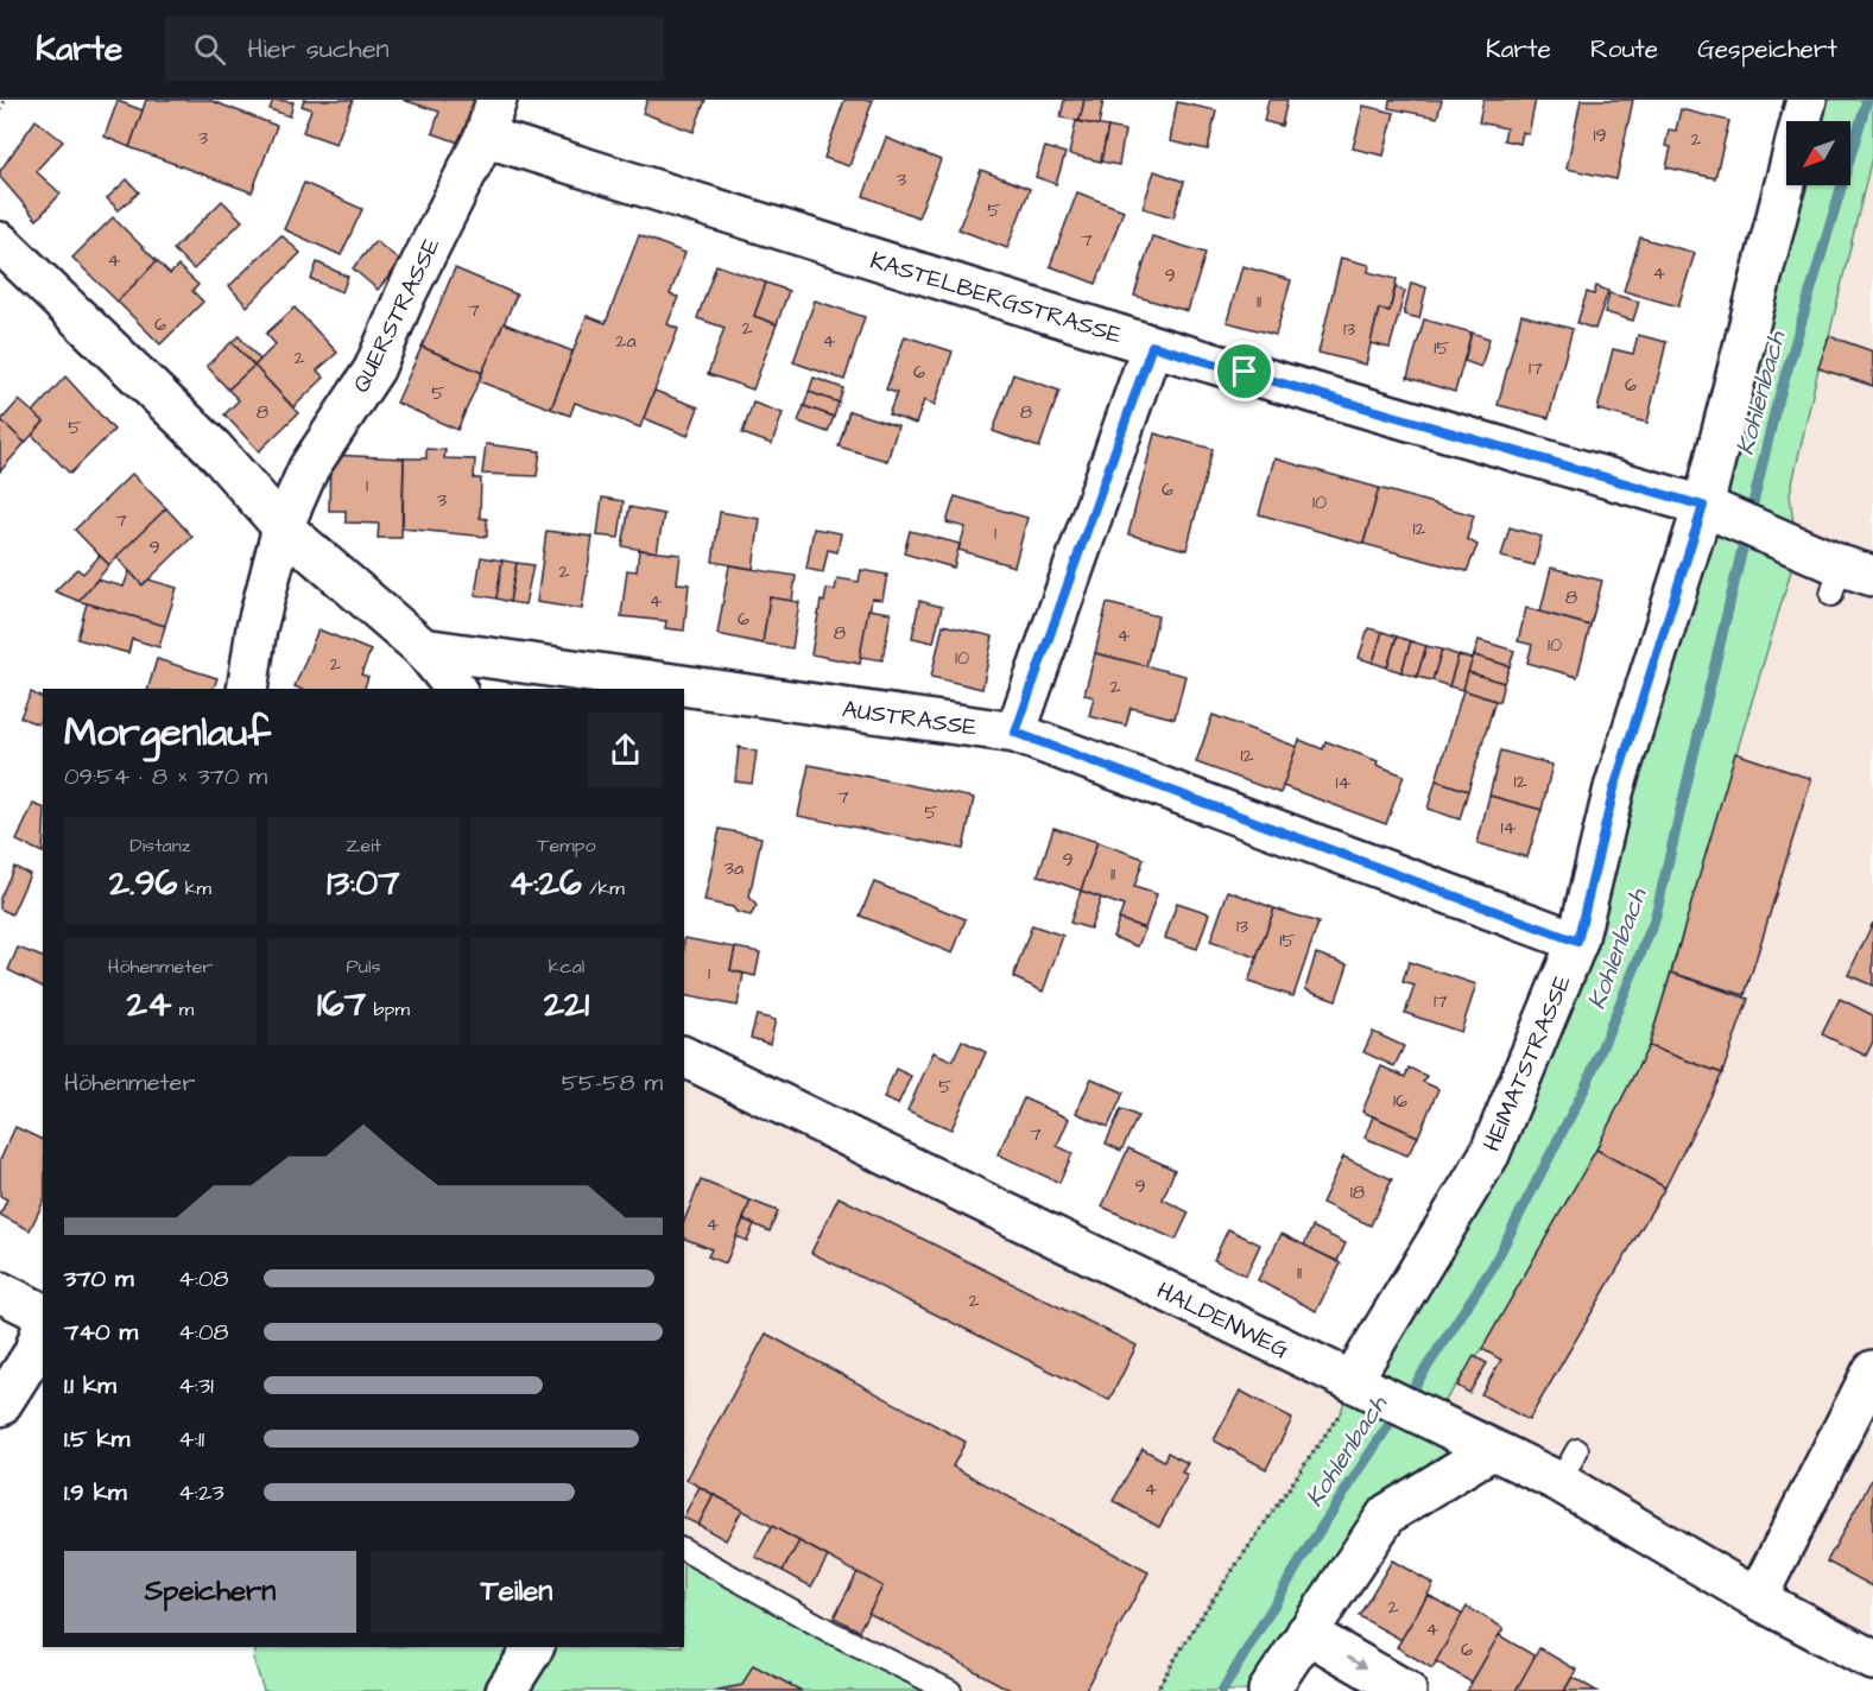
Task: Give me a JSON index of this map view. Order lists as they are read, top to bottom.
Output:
{
  "streets": {
    "street": [
      "KASTELBERGSTRASSE",
      "QUERSTRASSE",
      "AUSTRASSE",
      "HEIMATSTRASSE",
      "HALDENWEG"
    ]
  },
  "crossings": [
    ["KASTELBERGSTRASSE", "QUERSTRASSE"],
    ["KASTELBERGSTRASSE", "HEIMATSTRASSE"],
    ["AUSTRASSE", "HEIMATSTRASSE"],
    ["HEIMATSTRASSE", "HALDENWEG"]
  ],
  "water": ["Kohlenbach"],
  "house_numbers": [
    "19",
    "3",
    "2",
    "3",
    "5",
    "7",
    "4",
    "4",
    "9",
    "11",
    "7",
    "6",
    "2",
    "13",
    "2a",
    "4",
    "15",
    "2",
    "17",
    "6",
    "6",
    "5",
    "8",
    "8",
    "5",
    "1",
    "6",
    "3",
    "10",
    "7",
    "12",
    "1",
    "9",
    "2",
    "8",
    "4",
    "6",
    "8",
    "4",
    "10",
    "10",
    "2",
    "2",
    "12",
    "12",
    "14",
    "7",
    "5",
    "14",
    "9",
    "3a",
    "11",
    "13",
    "15",
    "1",
    "17",
    "5",
    "16",
    "7",
    "9",
    "18",
    "4",
    "11",
    "2",
    "4",
    "2",
    "4",
    "6"
  ],
  "north": "bottom left",
  "page": {
    "header": "Karte",
    "search": "Hier suchen",
    "nav": ["Karte", "Route", "Gespeichert"],
    "heading": ["Morgenlauf", "09:54 · 8 × 370 m"],
    "stats": [
      ["Distanz", "2.96 km"],
      ["Zeit", "13:07"],
      ["Tempo", "4:26 /km"],
      ["Höhenmeter", "24 m"],
      ["Puls", "167 bpm"],
      ["kcal", "221"]
    ],
    "chart": ["Höhenmeter", "55–58 m"],
    "list": [
      {
        "name": "370 m",
        "note": "4:08"
      },
      {
        "name": "740 m",
        "note": "4:08"
      },
      {
        "name": "1.1 km",
        "note": "4:31"
      },
      {
        "name": "1.5 km",
        "note": "4:11"
      },
      {
        "name": "1.9 km",
        "note": "4:23"
      }
    ],
    "buttons": ["Speichern", "Teilen"]
  }
}
